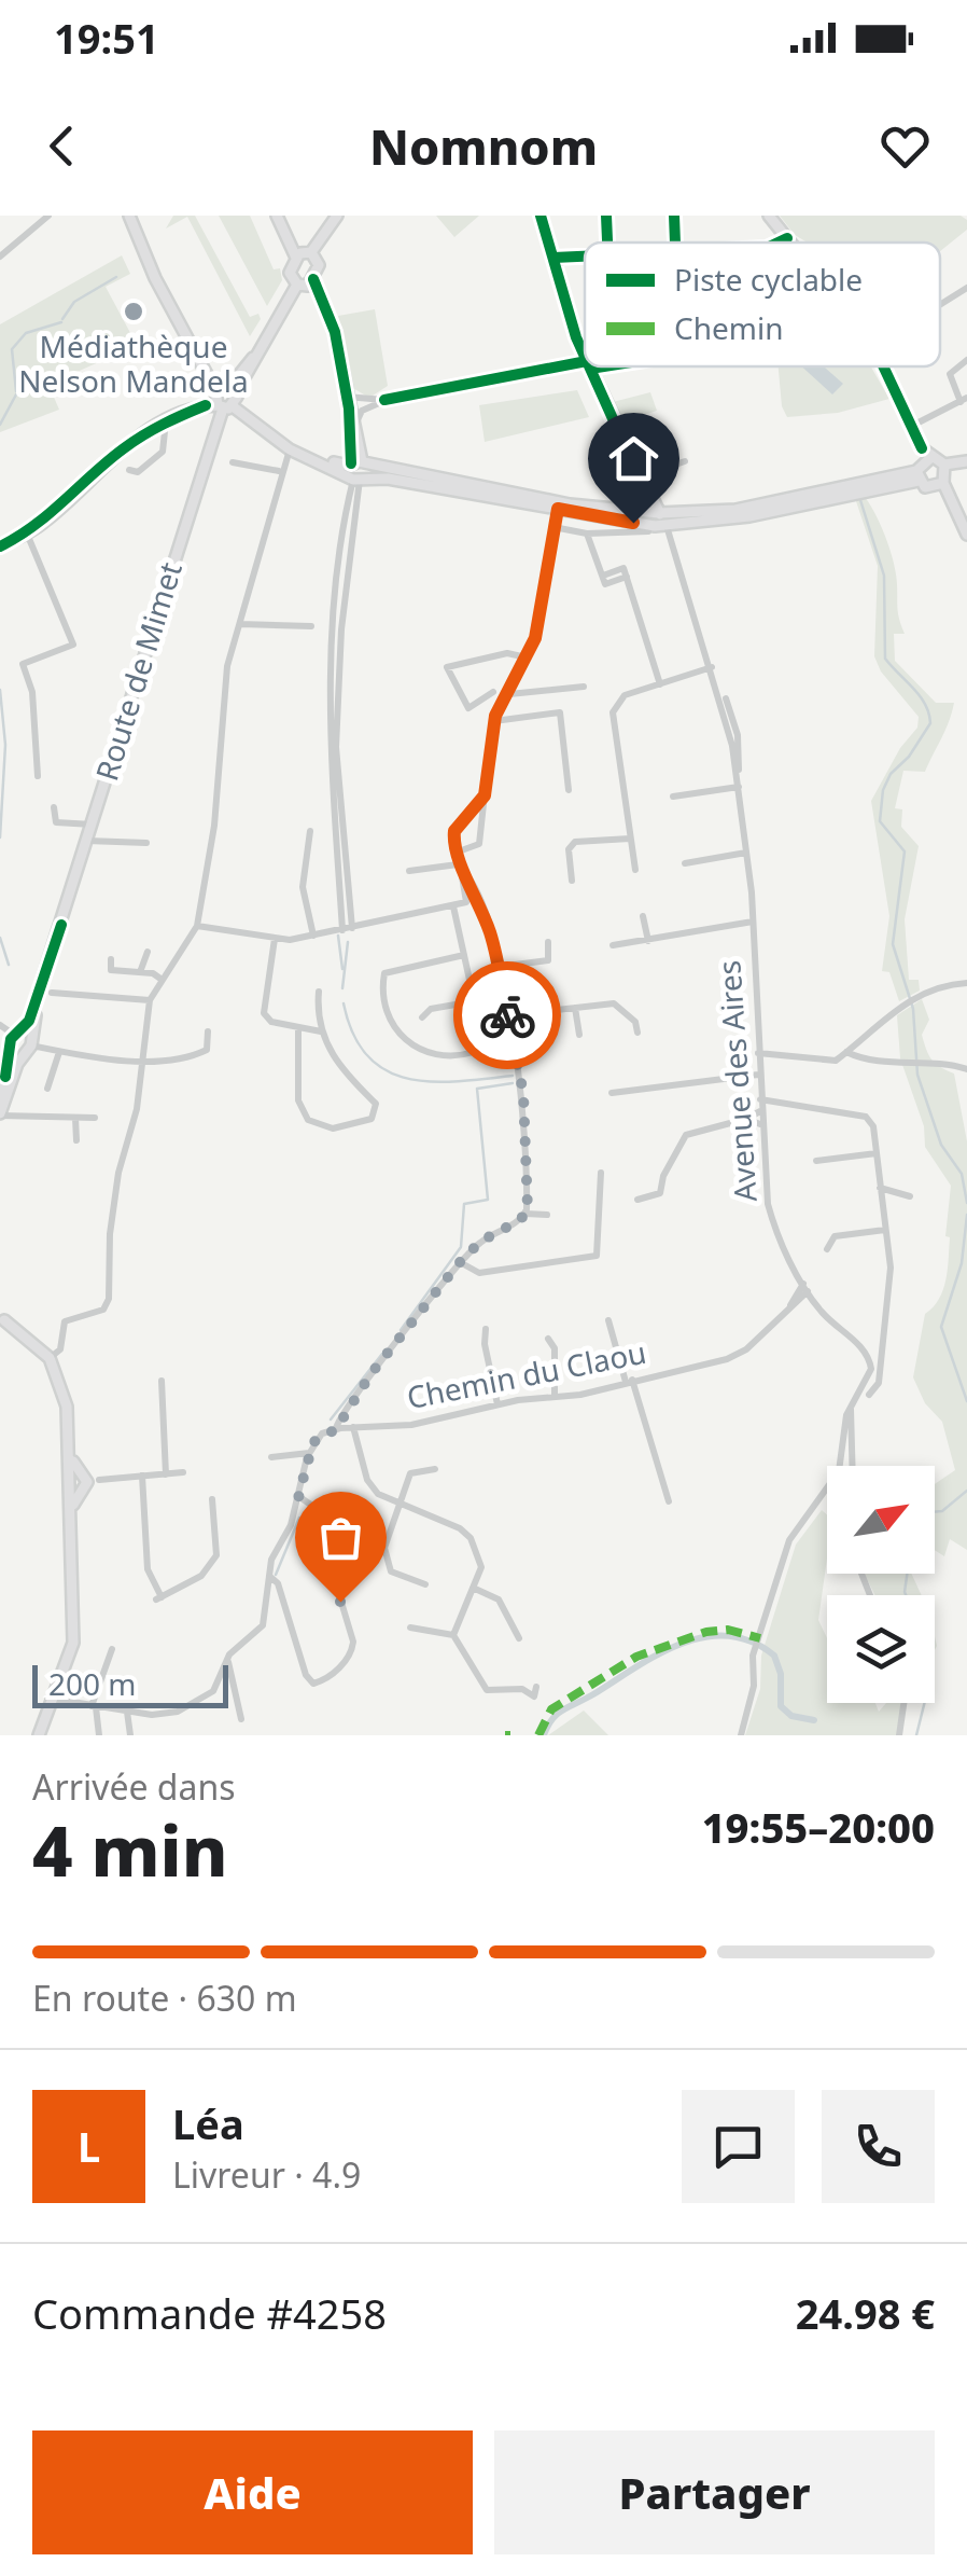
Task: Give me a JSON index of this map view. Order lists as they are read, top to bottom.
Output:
{
  "streets": {
    "street": ["Route de Mimet", "Avenue des Aires", "Chemin du Claou"]
  },
  "crossings": [
    ["Avenue des Aires", "Chemin du Claou"]
  ],
  "places": ["Médiathèque Nelson Mandela"],
  "legend": ["Piste cyclable", "Chemin"],
  "scale_bar": "200 m",
  "north": "top right",
  "page": {
    "status": "19:51",
    "header": "Nomnom",
    "scale": "200 m",
    "heading": ["4 min", "Arrivée dans", "19:55–20:00"],
    "panel": [
      "Léa",
      "Livreur · 4.9",
      "Commande #4258",
      "24.98 €"
    ],
    "bar": "En route · 630 m",
    "round": "L",
    "buttons": ["Aide", "Partager"]
  }
}
